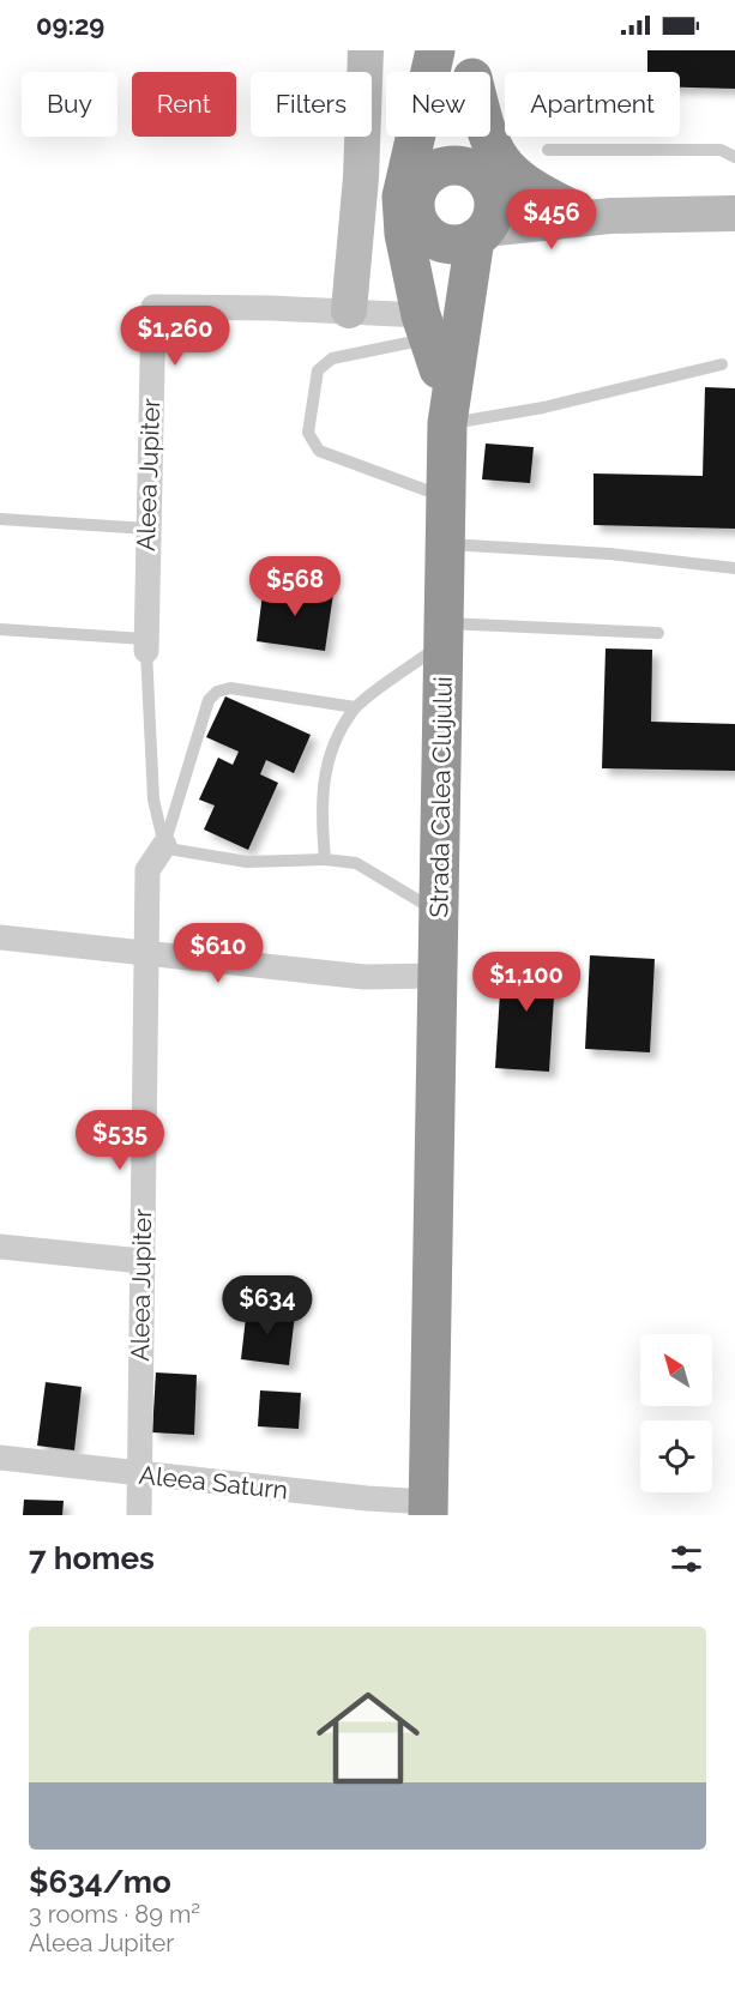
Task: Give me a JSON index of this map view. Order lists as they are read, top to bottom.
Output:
{
  "streets": {
    "highway": ["Strada Calea Clujului"],
    "street": ["Aleea Jupiter", "Aleea Saturn"]
  },
  "crossings": [
    ["Aleea Jupiter", "Strada Calea Clujului"],
    ["Aleea Jupiter", "Aleea Saturn"],
    ["Strada Calea Clujului", "Aleea Saturn"]
  ],
  "north": "top left",
  "page": {
    "status": "09:29",
    "chip": [
      "Buy",
      "Rent",
      "Filters",
      "New",
      "Apartment"
    ],
    "price": [
      "$456",
      "$1,260",
      "$568",
      "$610",
      "$1,100",
      "$535",
      "$634"
    ],
    "heading": "7 homes",
    "list": [
      {
        "name": "$634/mo",
        "note": "3 rooms · 89 m² · Aleea Jupiter"
      }
    ]
  }
}
